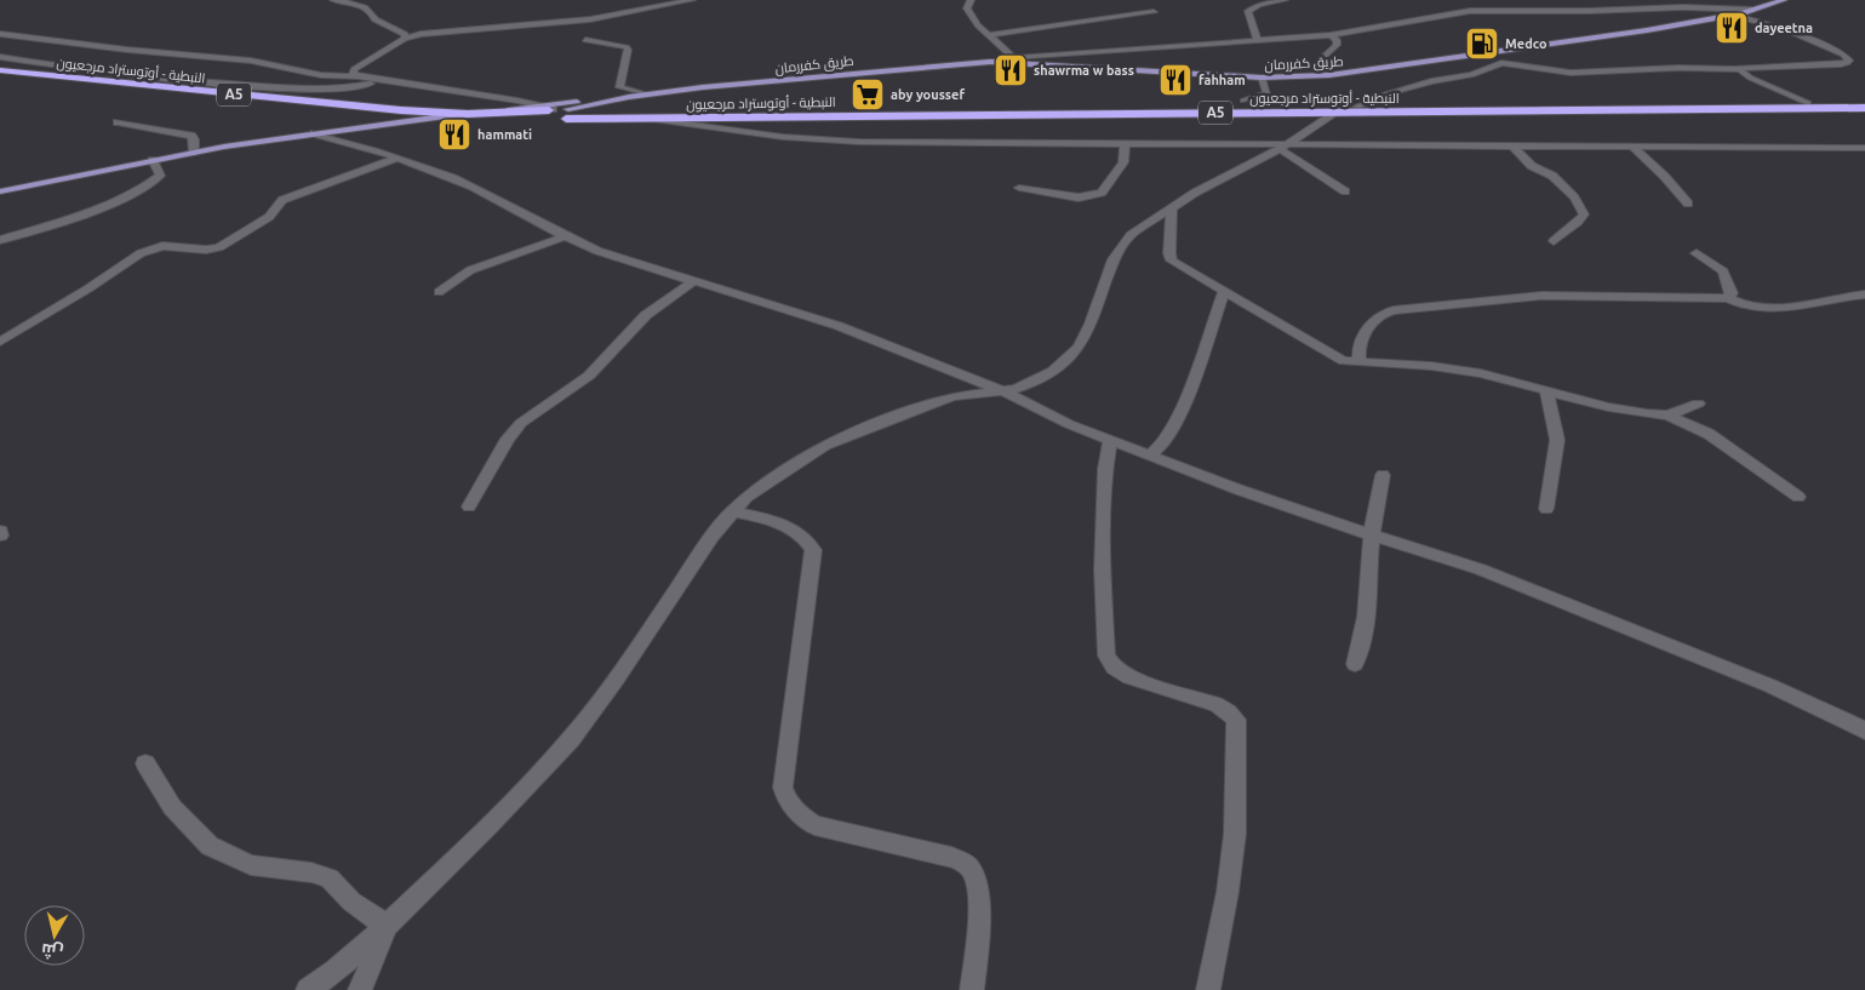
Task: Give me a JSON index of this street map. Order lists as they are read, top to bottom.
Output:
{
  "streets": {
    "highway": ["النبطية - أوتوستراد مرجعيون", "A5"],
    "main road": ["طريق كفررمان"]
  },
  "crossings": [
    ["طريق كفررمان", "النبطية - أوتوستراد مرجعيون"],
    ["طريق كفررمان", "A5"],
    ["النبطية - أوتوستراد مرجعيون", "A5"]
  ],
  "places": {
    "restaurant": [
      "dayeetna",
      "shawrma w bass",
      "fahham",
      "hammati"
    ],
    "fuel station": ["Medco"],
    "supermarket": ["aby youssef"]
  },
  "north": "bottom"
}
